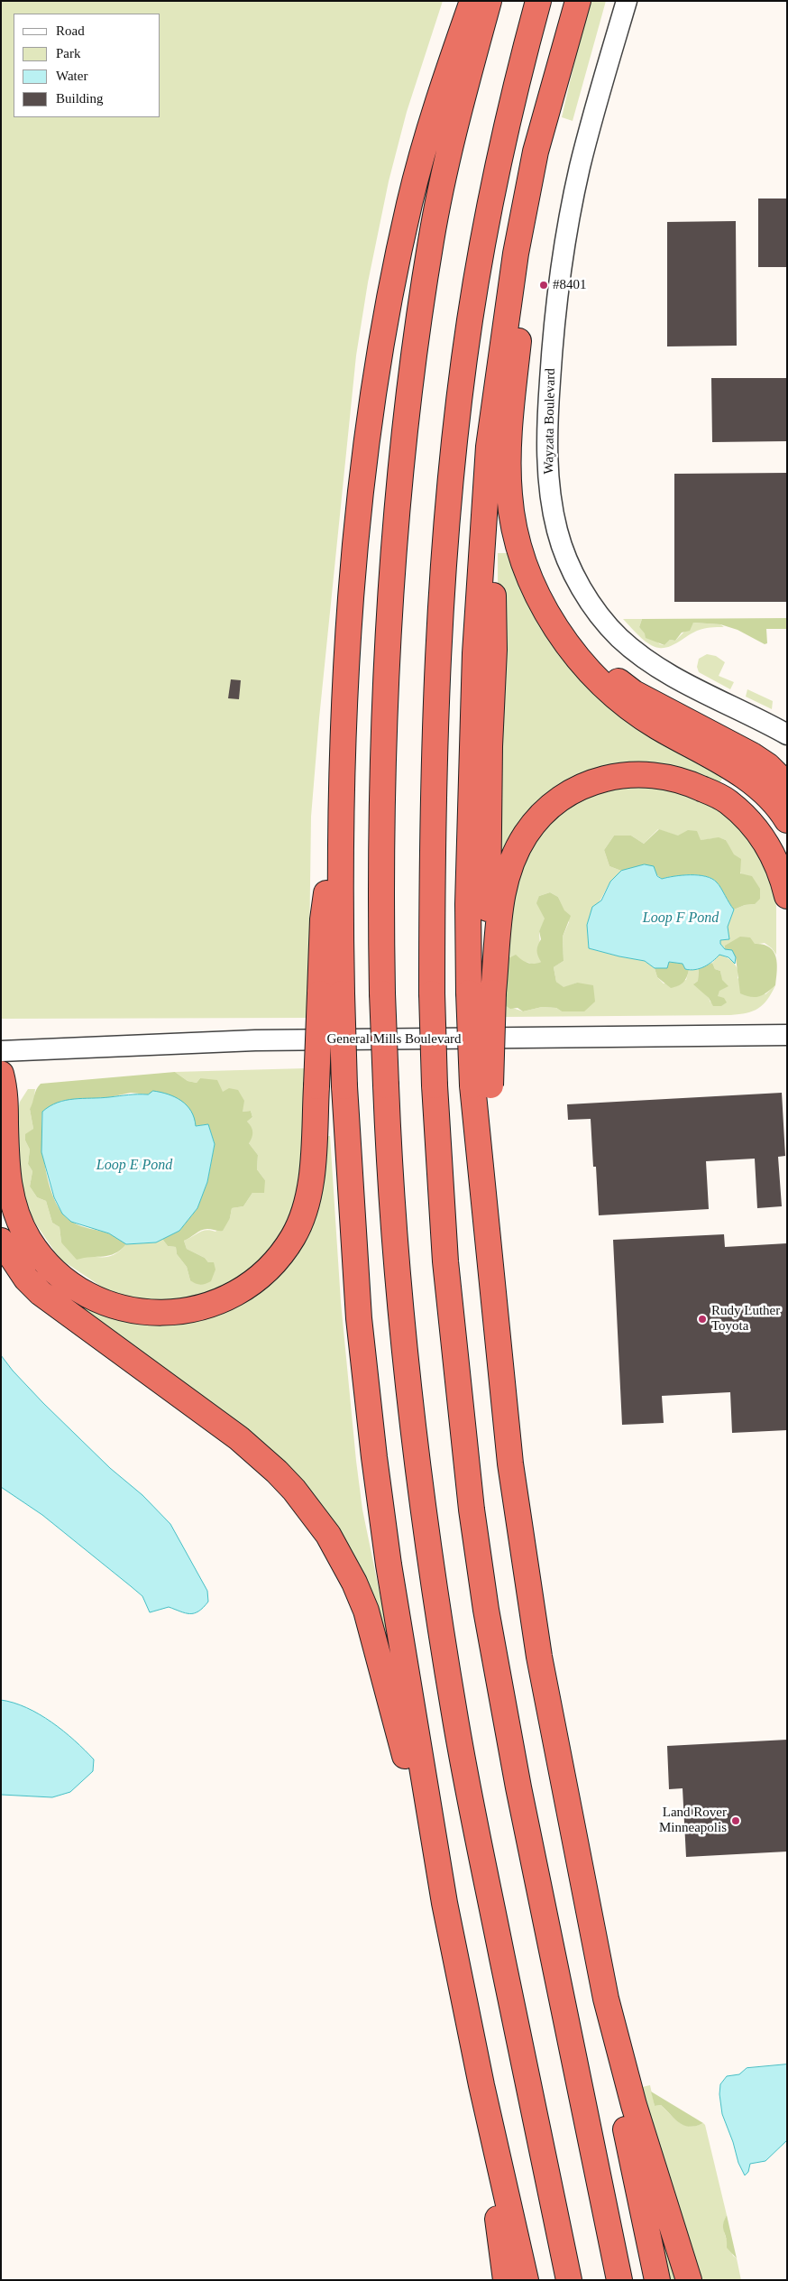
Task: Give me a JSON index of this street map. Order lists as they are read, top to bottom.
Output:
{
  "streets": {
    "street": ["Wayzata Boulevard", "General Mills Boulevard"]
  },
  "water": ["Loop F Pond", "Loop E Pond"],
  "places": ["#8401", "Rudy Luther Toyota", "Land Rover Minneapolis"],
  "legend": [
    "Road",
    "Park",
    "Water",
    "Building"
  ]
}
